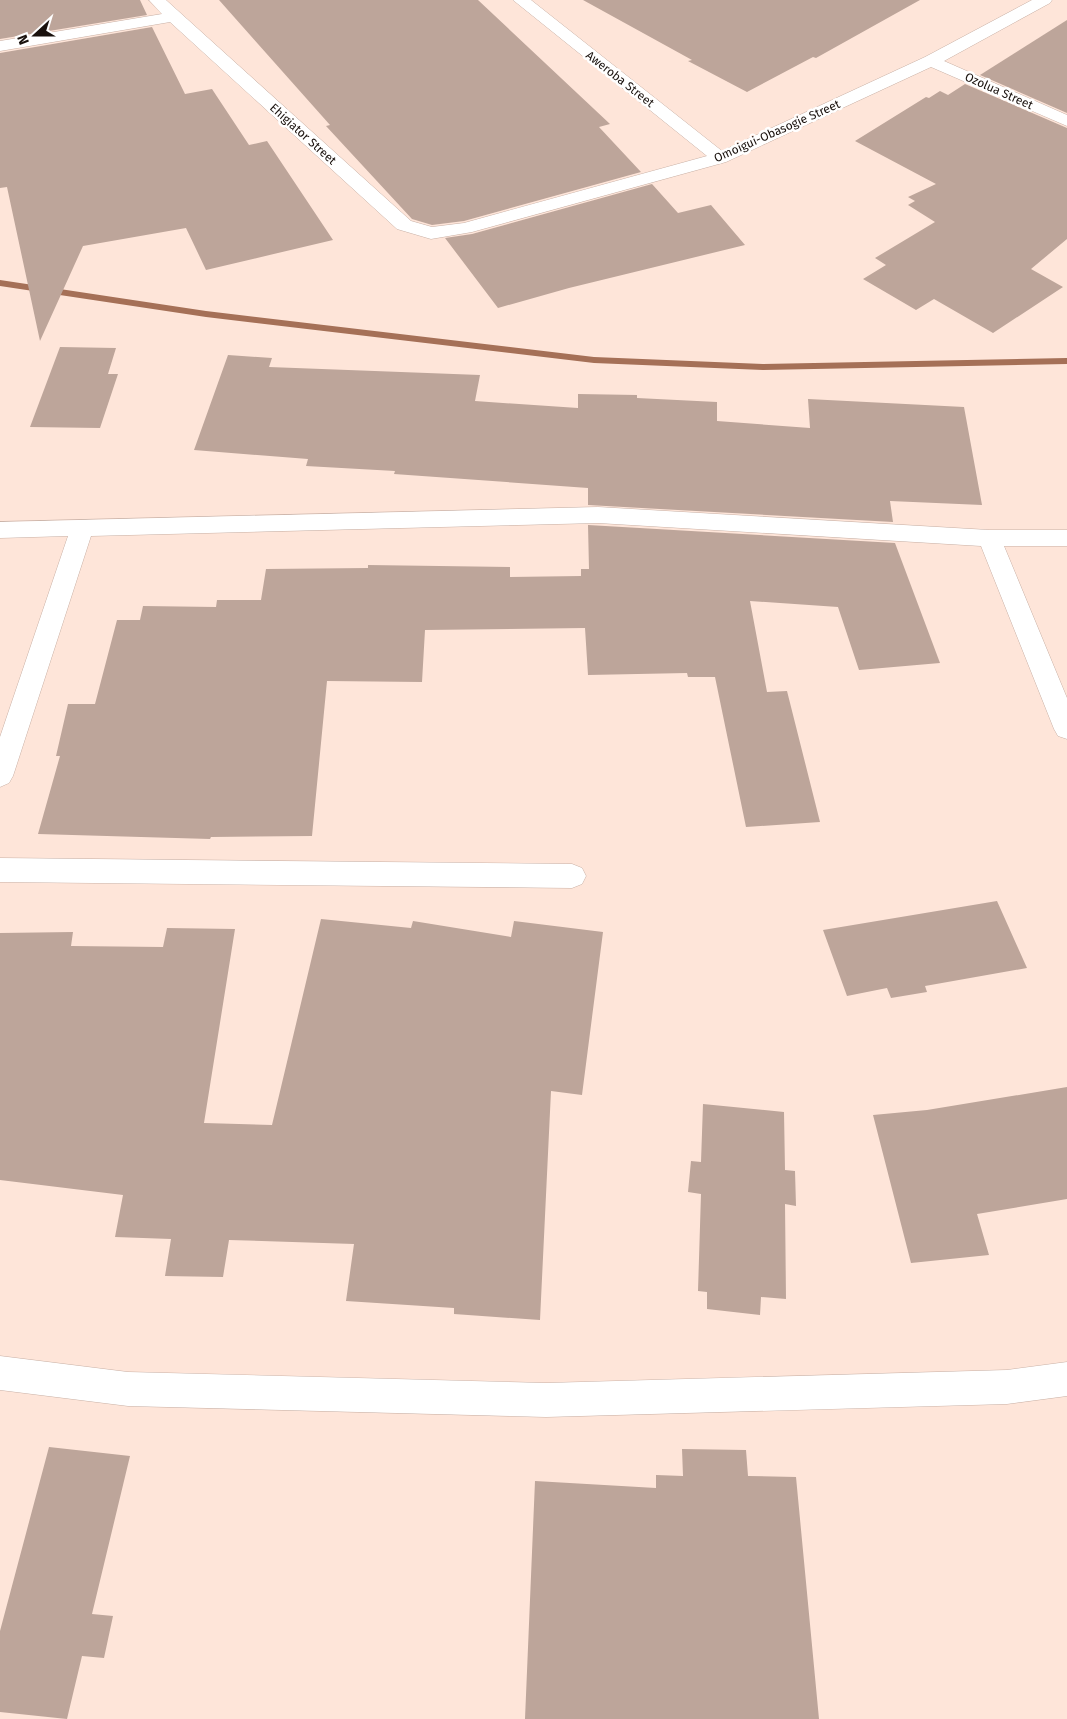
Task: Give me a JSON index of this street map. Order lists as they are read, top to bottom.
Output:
{
  "streets": {
    "street": [
      "Aweroba Street",
      "Ozolua Street",
      "Omoigui-Obasogie Street",
      "Ehigiator Street"
    ]
  },
  "crossings": [
    ["Aweroba Street", "Omoigui-Obasogie Street"],
    ["Ozolua Street", "Omoigui-Obasogie Street"],
    ["Omoigui-Obasogie Street", "Ehigiator Street"]
  ],
  "north": "left"
}
